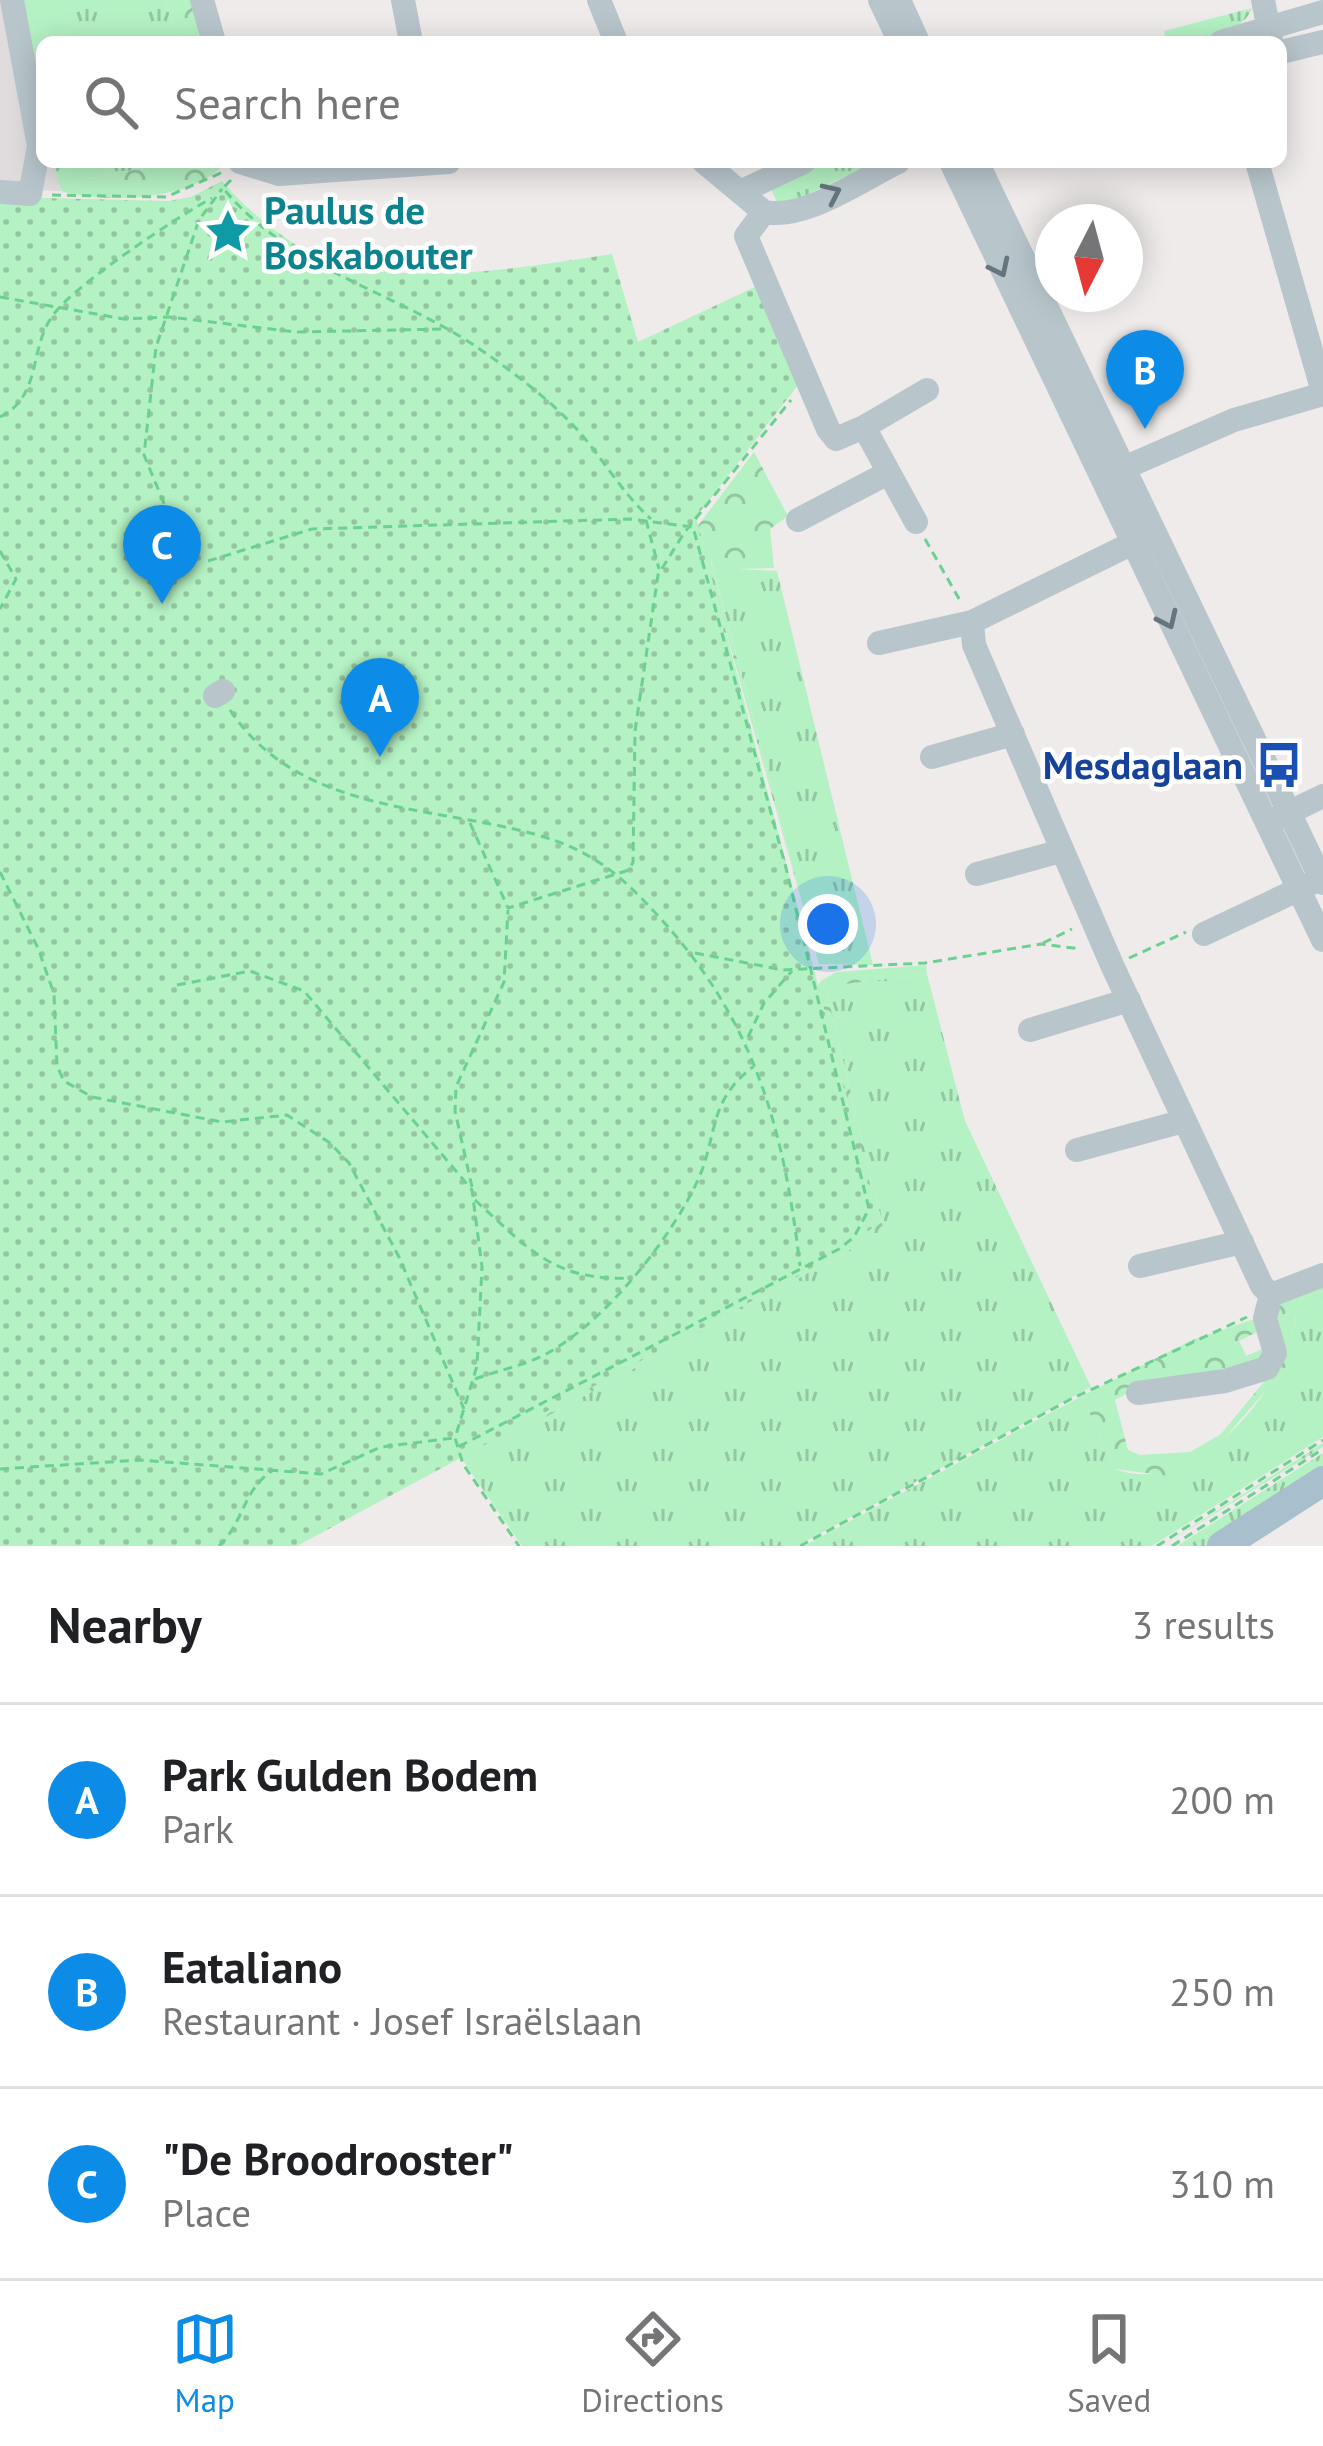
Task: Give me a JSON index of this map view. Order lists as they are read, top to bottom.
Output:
{
  "places": {
    "place": ["Paulus de Boskabouter"],
    "bus stop": ["Mesdaglaan"]
  },
  "north": "bottom",
  "page": {
    "search": "Search here",
    "pins": ["B", "C", "A"],
    "heading": ["Nearby", "3 results"],
    "list": [
      {
        "mark": "A",
        "name": "Park Gulden Bodem",
        "note": "Park",
        "value": "200 m"
      },
      {
        "mark": "B",
        "name": "Eataliano",
        "note": "Restaurant · Josef Israëlslaan",
        "value": "250 m"
      },
      {
        "mark": "C",
        "name": "\"De Broodrooster\"",
        "note": "Place",
        "value": "310 m"
      }
    ],
    "nav": ["Map", "Directions", "Saved"]
  }
}
